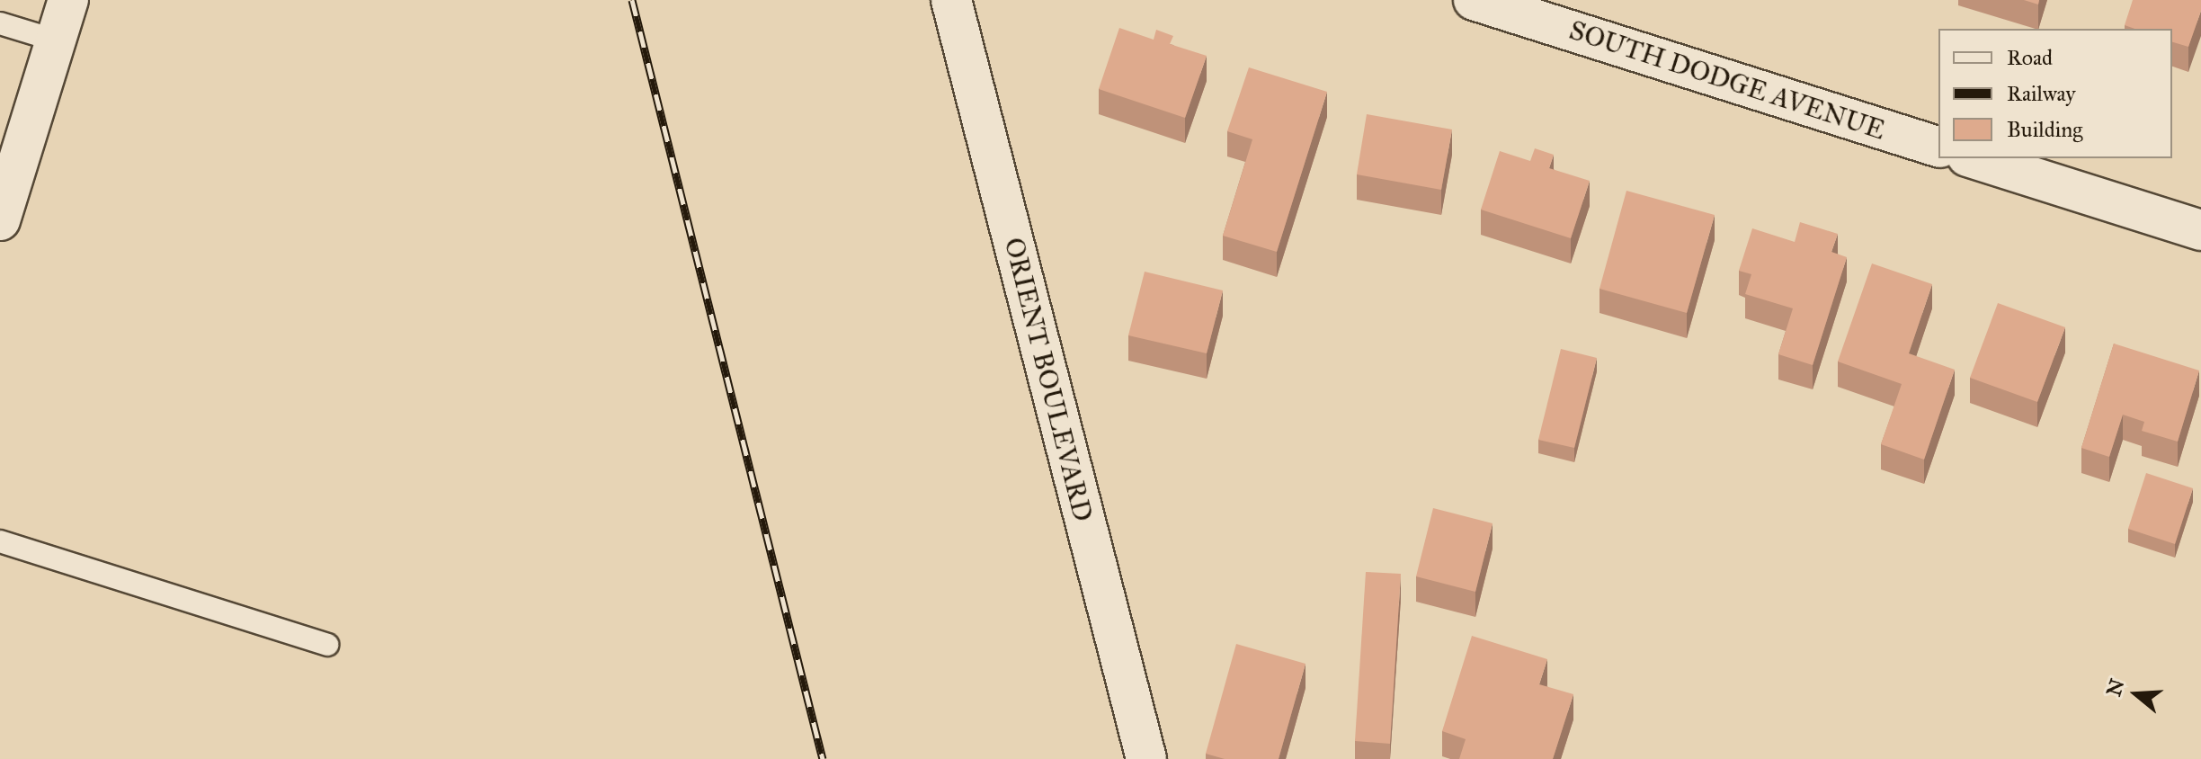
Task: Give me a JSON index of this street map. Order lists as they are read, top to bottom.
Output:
{
  "streets": {
    "street": ["SOUTH DODGE AVENUE", "ORIENT BOULEVARD"]
  },
  "legend": ["Road", "Railway", "Building"],
  "north": "left"
}
